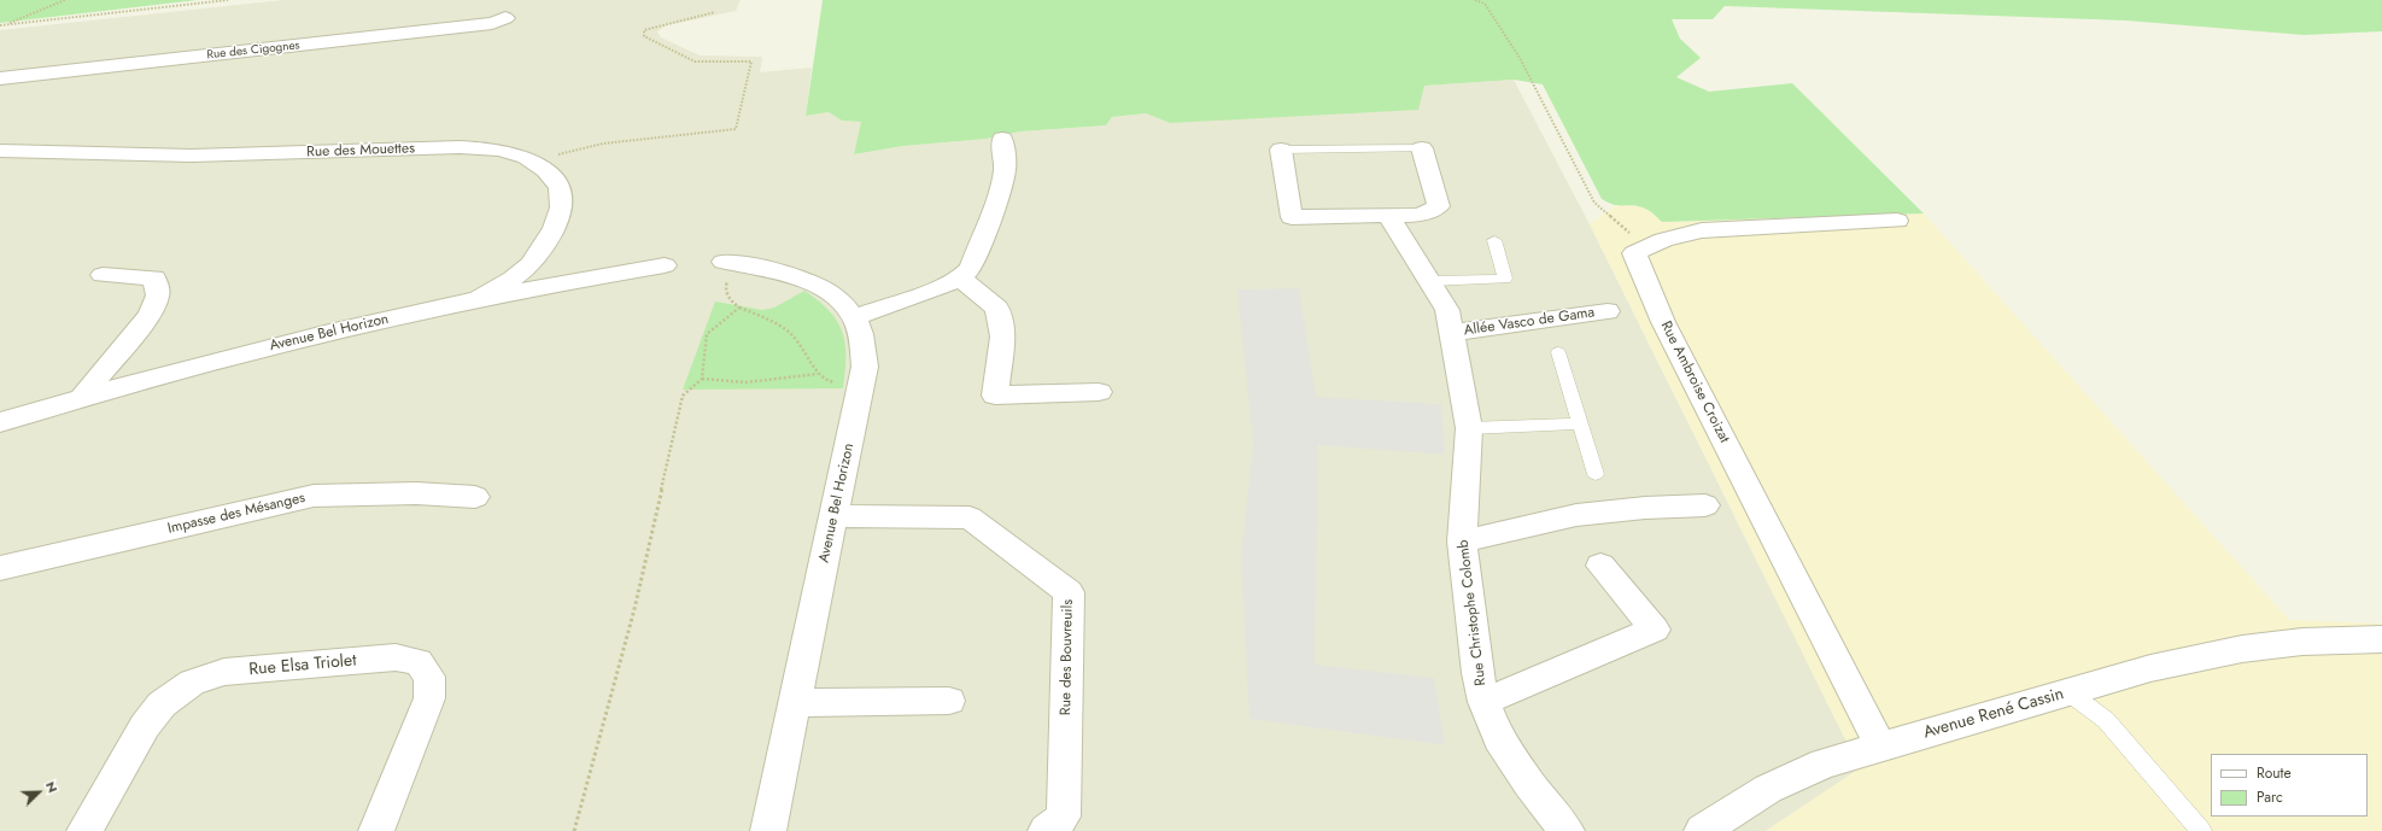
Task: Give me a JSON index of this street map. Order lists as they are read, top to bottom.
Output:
{
  "streets": {
    "street": [
      "Rue des Cigognes",
      "Rue des Mouettes",
      "Allée Vasco de Gama",
      "Avenue Bel Horizon",
      "Rue Ambroise Croizat",
      "Impasse des Mésanges",
      "Rue Christophe Colomb",
      "Rue des Bouvreuils",
      "Rue Elsa Triolet",
      "Avenue René Cassin"
    ]
  },
  "crossings": [
    ["Rue des Mouettes", "Avenue Bel Horizon"],
    ["Allée Vasco de Gama", "Rue Christophe Colomb"],
    ["Avenue Bel Horizon", "Rue des Bouvreuils"],
    ["Rue Ambroise Croizat", "Avenue René Cassin"]
  ],
  "legend": ["Route", "Parc"],
  "north": "top right"
}
